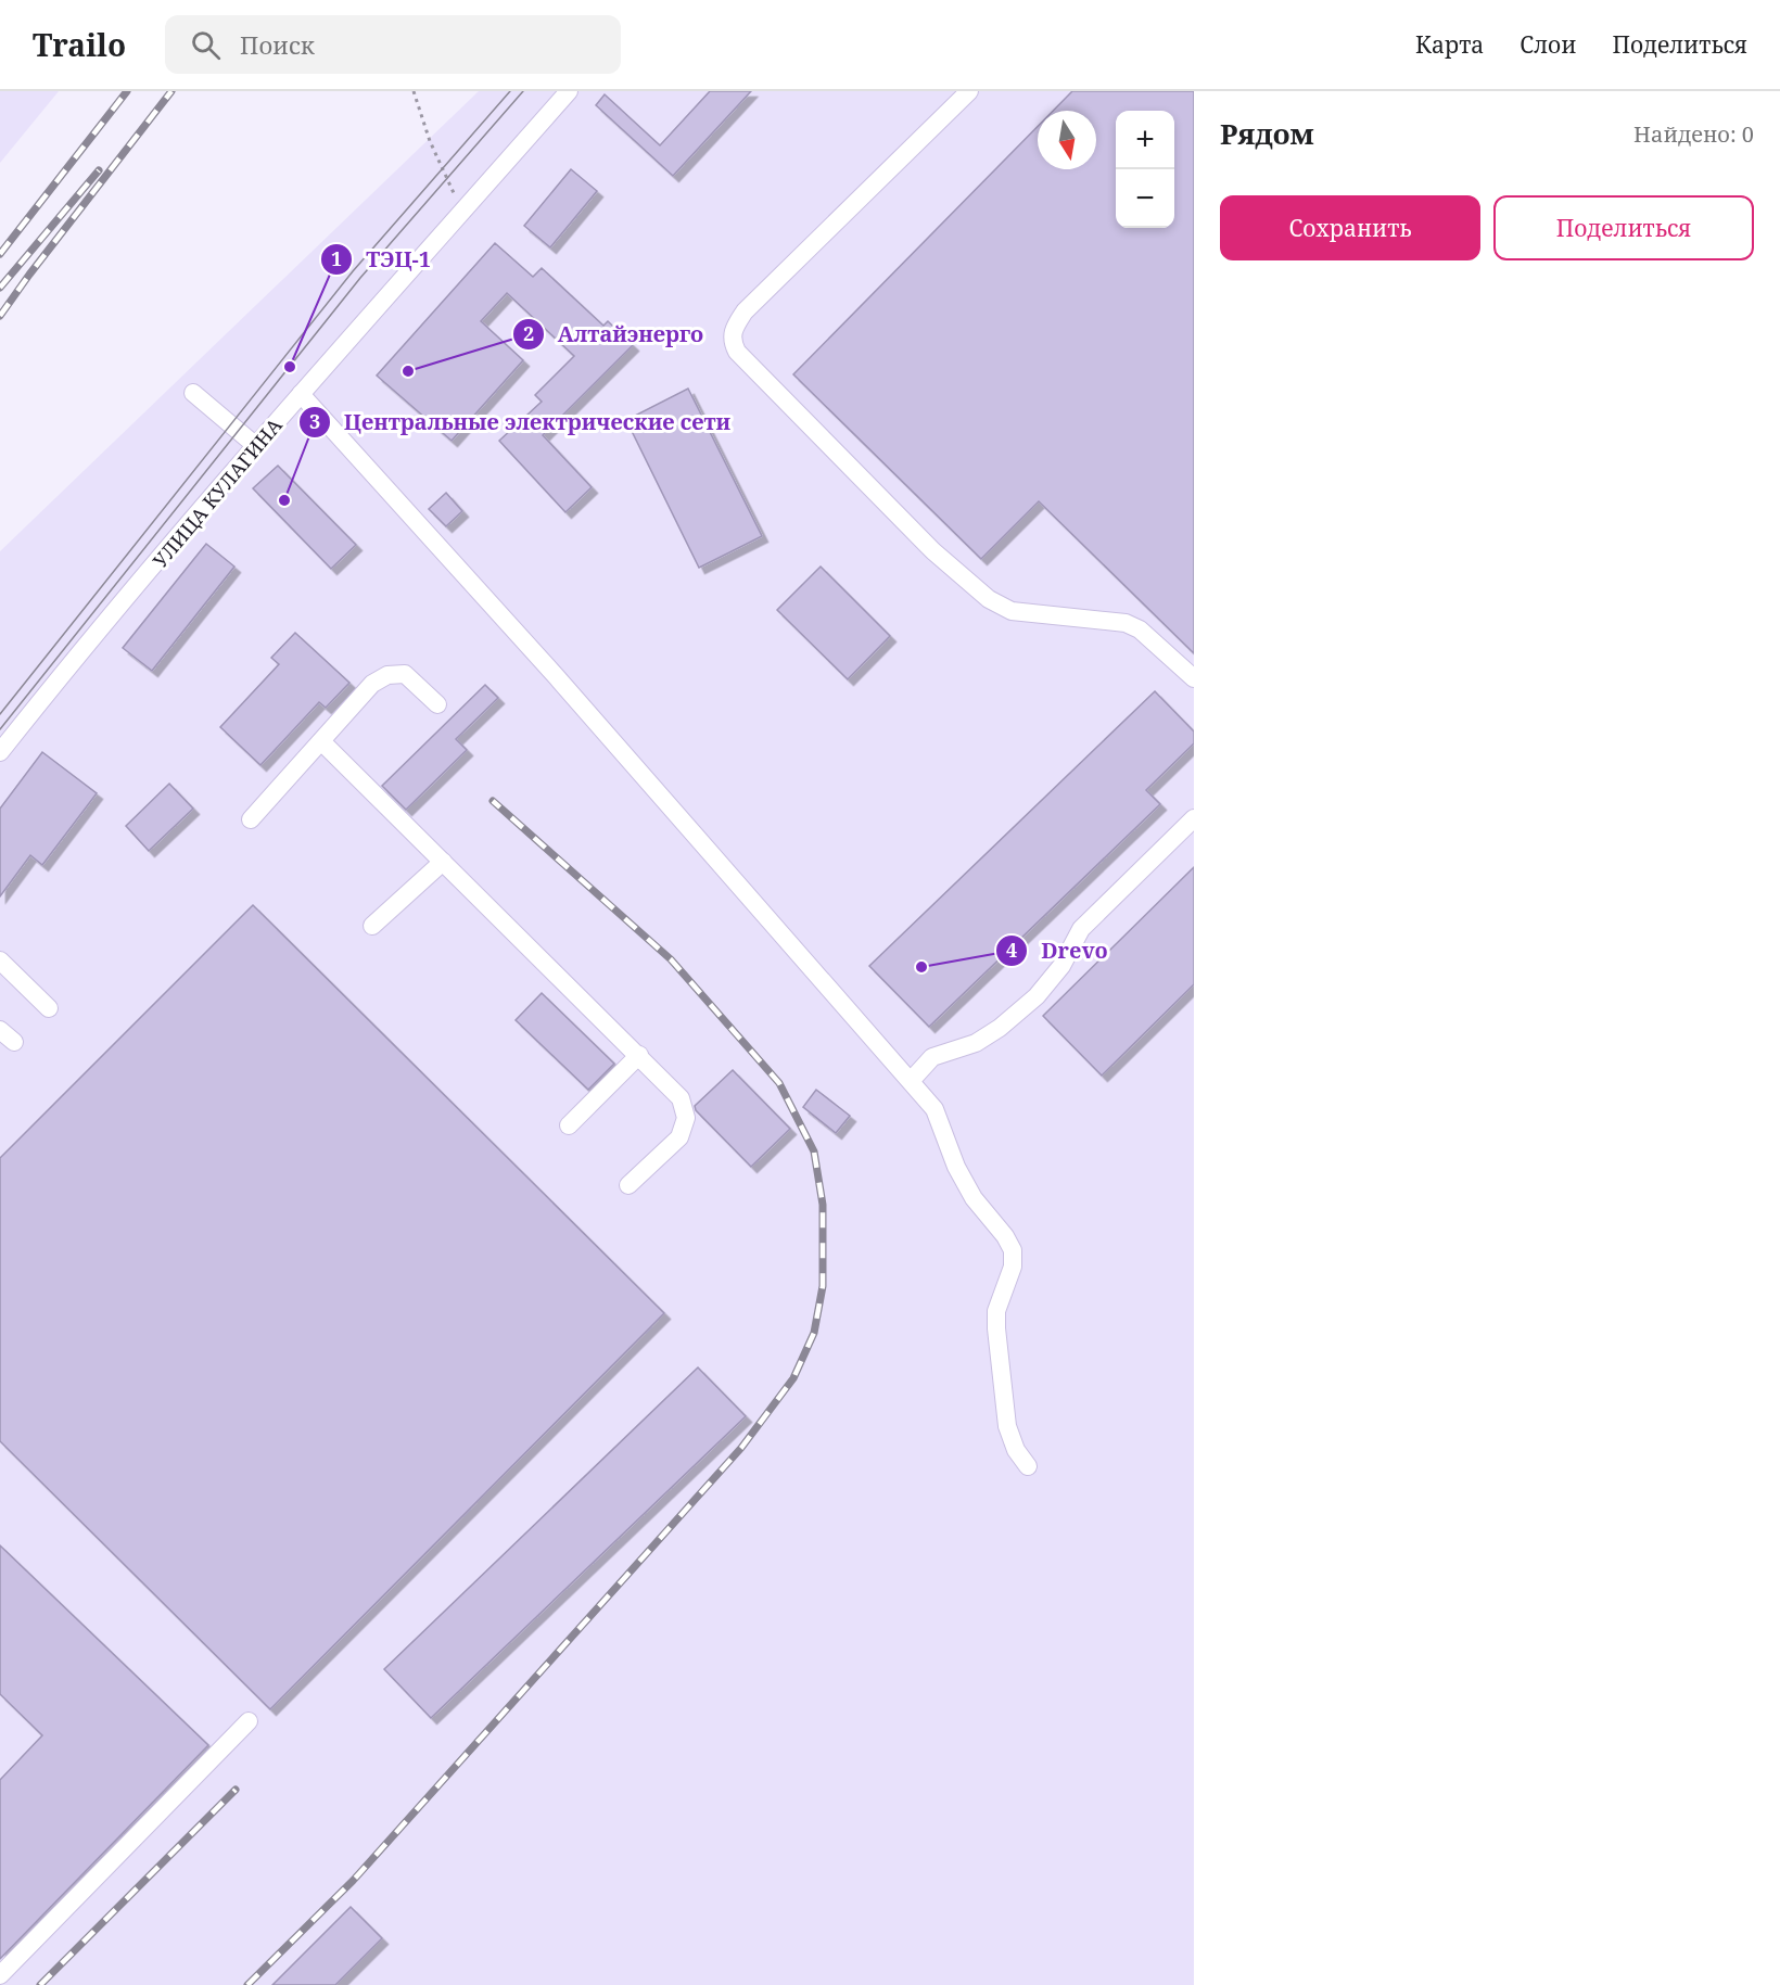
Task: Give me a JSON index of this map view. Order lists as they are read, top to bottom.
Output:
{
  "streets": {
    "street": ["УЛИЦА КУЛАГИНА"]
  },
  "places": [
    "ТЭЦ-1",
    "Алтайэнерго",
    "Центральные электрические сети",
    "Drevo"
  ],
  "north": "bottom",
  "page": {
    "header": "Trailo",
    "search": "Поиск",
    "nav": ["Карта", "Слои", "Поделиться"],
    "heading": ["Рядом", "Найдено: 0"],
    "map_buttons": ["+", "−"],
    "buttons": ["Сохранить", "Поделиться"]
  }
}
